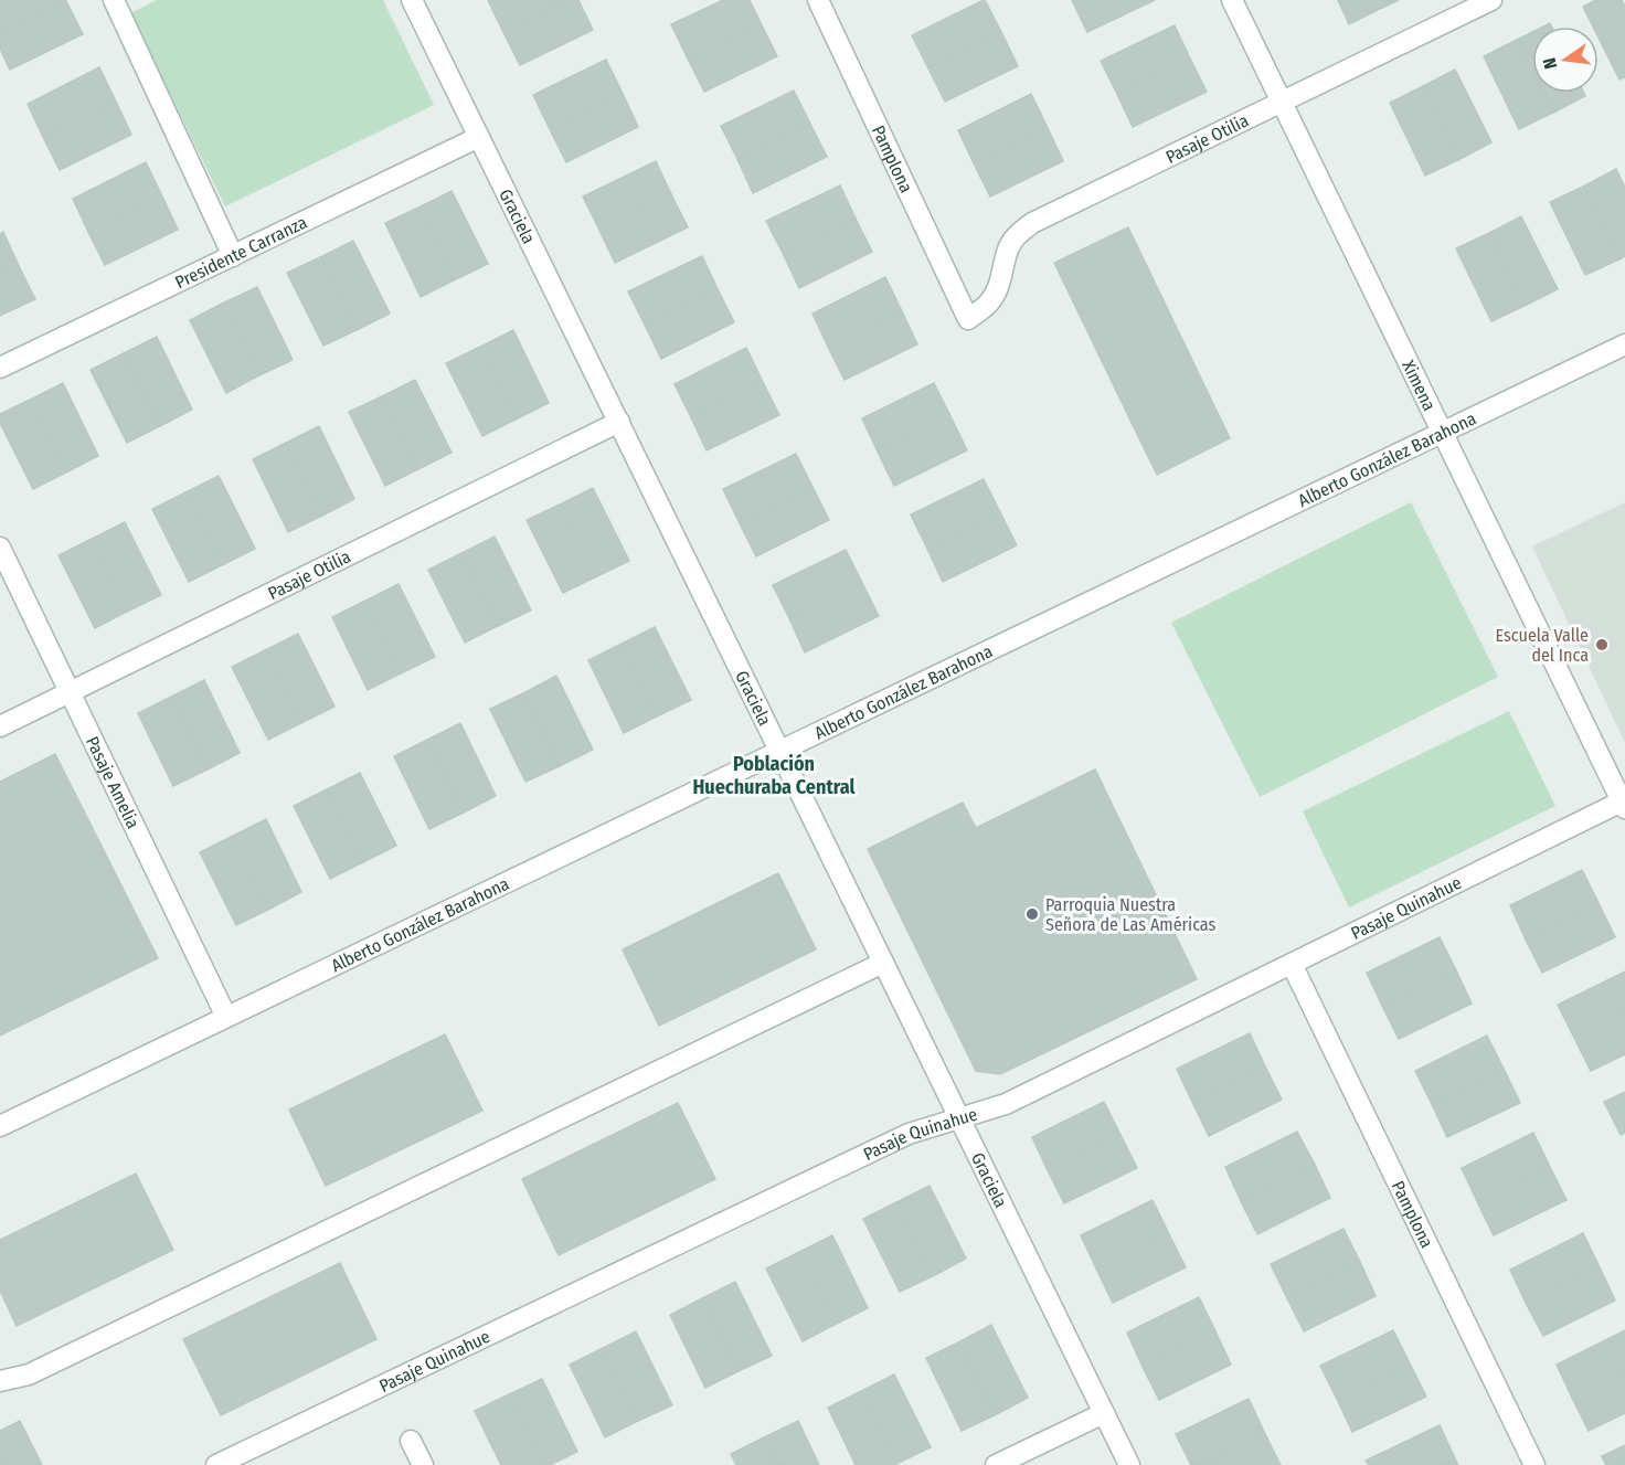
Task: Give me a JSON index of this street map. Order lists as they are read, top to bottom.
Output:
{
  "streets": {
    "street": [
      "Pasaje Otilia",
      "Pamplona",
      "Graciela",
      "Presidente Carranza",
      "Ximena",
      "Alberto González Barahona",
      "Pasaje Amelia",
      "Pasaje Quinahue"
    ]
  },
  "crossings": [
    ["Pasaje Otilia", "Pamplona"],
    ["Pasaje Otilia", "Graciela"],
    ["Pasaje Otilia", "Ximena"],
    ["Pasaje Otilia", "Pasaje Amelia"],
    ["Pamplona", "Pasaje Quinahue"],
    ["Graciela", "Presidente Carranza"],
    ["Graciela", "Alberto González Barahona"],
    ["Graciela", "Pasaje Quinahue"],
    ["Ximena", "Alberto González Barahona"],
    ["Ximena", "Pasaje Quinahue"],
    ["Alberto González Barahona", "Pasaje Amelia"]
  ],
  "districts": ["Población Huechuraba Central"],
  "places": ["Escuela Valle del Inca", "Parroquia Nuestra Señora de Las Américas"],
  "north": "left"
}
